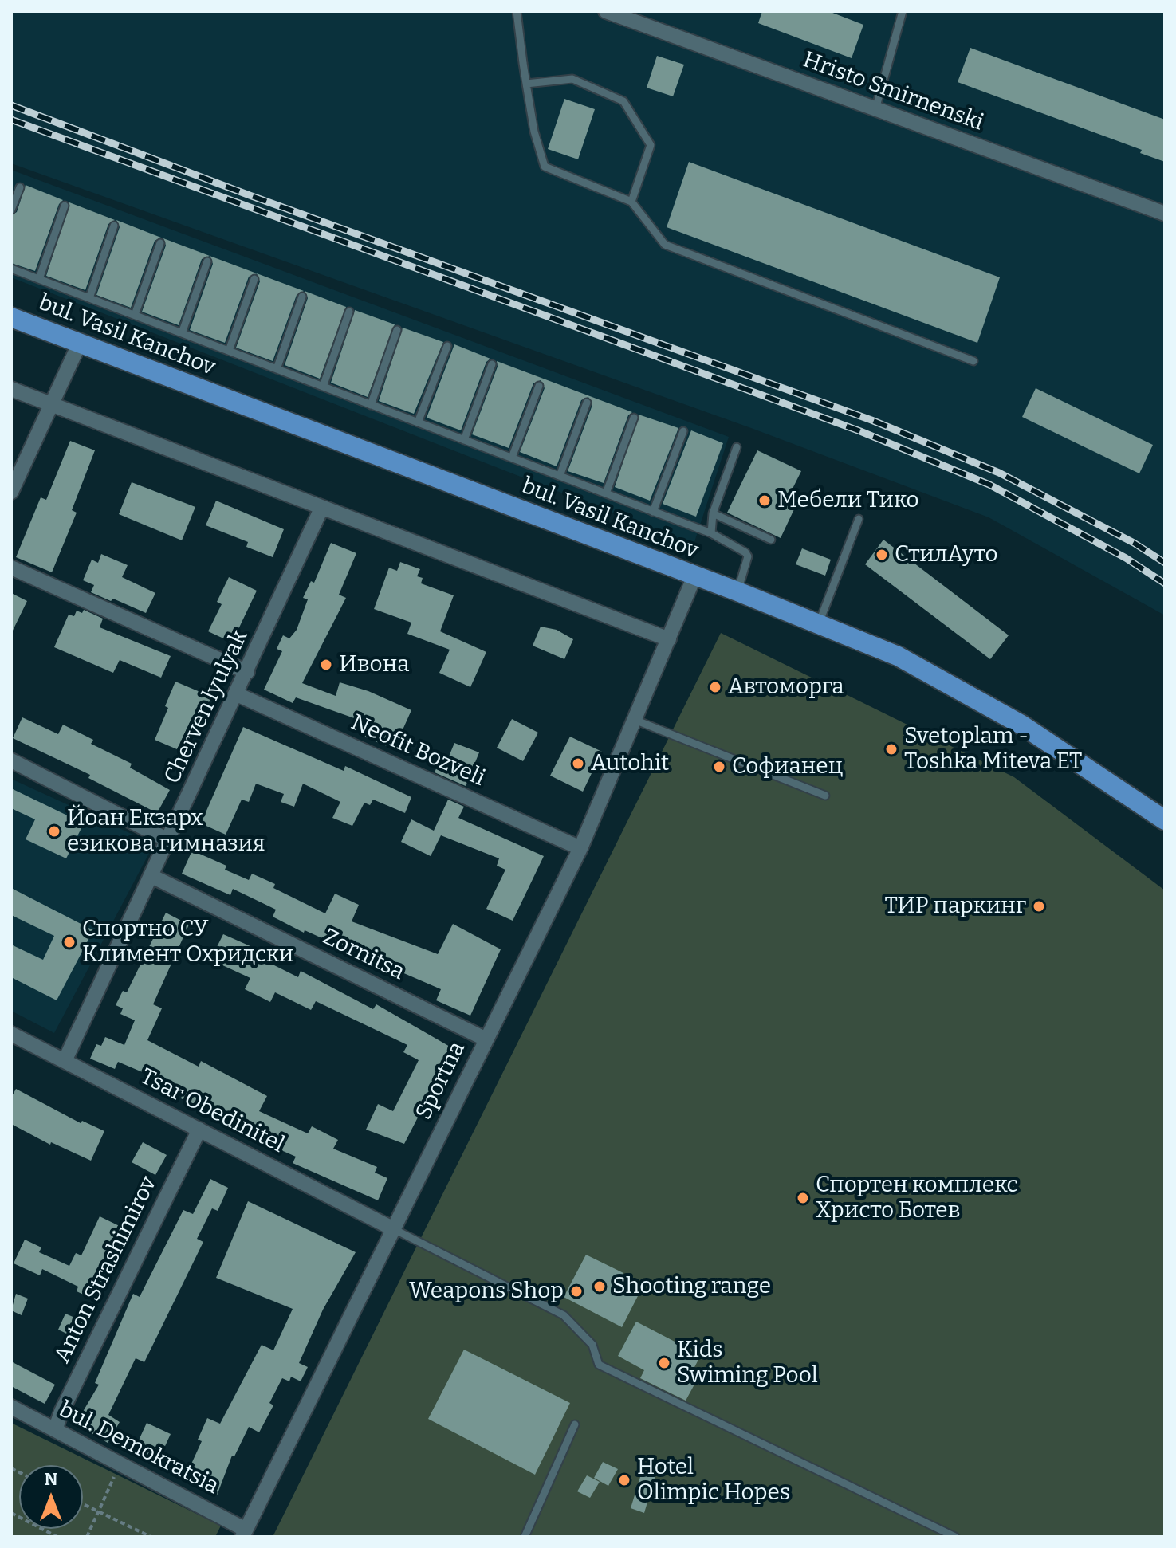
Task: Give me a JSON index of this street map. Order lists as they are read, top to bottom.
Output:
{
  "streets": {
    "main road": ["bul. Vasil Kanchov"],
    "street": [
      "Hristo Smirnenski",
      "Cherven lyulyak",
      "Neofit Bozveli",
      "Zornitsa",
      "Sportna",
      "Tsar Obedinitel",
      "Anton Strashimirov",
      "bul. Demokratsia"
    ]
  },
  "crossings": [
    ["bul. Vasil Kanchov", "Sportna"],
    ["Cherven lyulyak", "Neofit Bozveli"],
    ["Cherven lyulyak", "Zornitsa"],
    ["Cherven lyulyak", "Tsar Obedinitel"],
    ["Neofit Bozveli", "Sportna"],
    ["Zornitsa", "Sportna"],
    ["Sportna", "Tsar Obedinitel"],
    ["Sportna", "bul. Demokratsia"],
    ["Tsar Obedinitel", "Anton Strashimirov"],
    ["Anton Strashimirov", "bul. Demokratsia"]
  ],
  "places": [
    "Мебели Тико",
    "СтилАуто",
    "Ивона",
    "Автоморга",
    "Svetoplam - Toshka Miteva ET",
    "Autohit",
    "Софианец",
    "Йоан Екзарх езикова гимназия",
    "ТИР паркинг",
    "Спортно СУ Климент Охридски",
    "Спортен комплекс Христо Ботев",
    "Shooting range",
    "Weapons Shop",
    "Kids Swiming Pool",
    "Hotel Olimpic Hopes"
  ],
  "north": "top"
}
